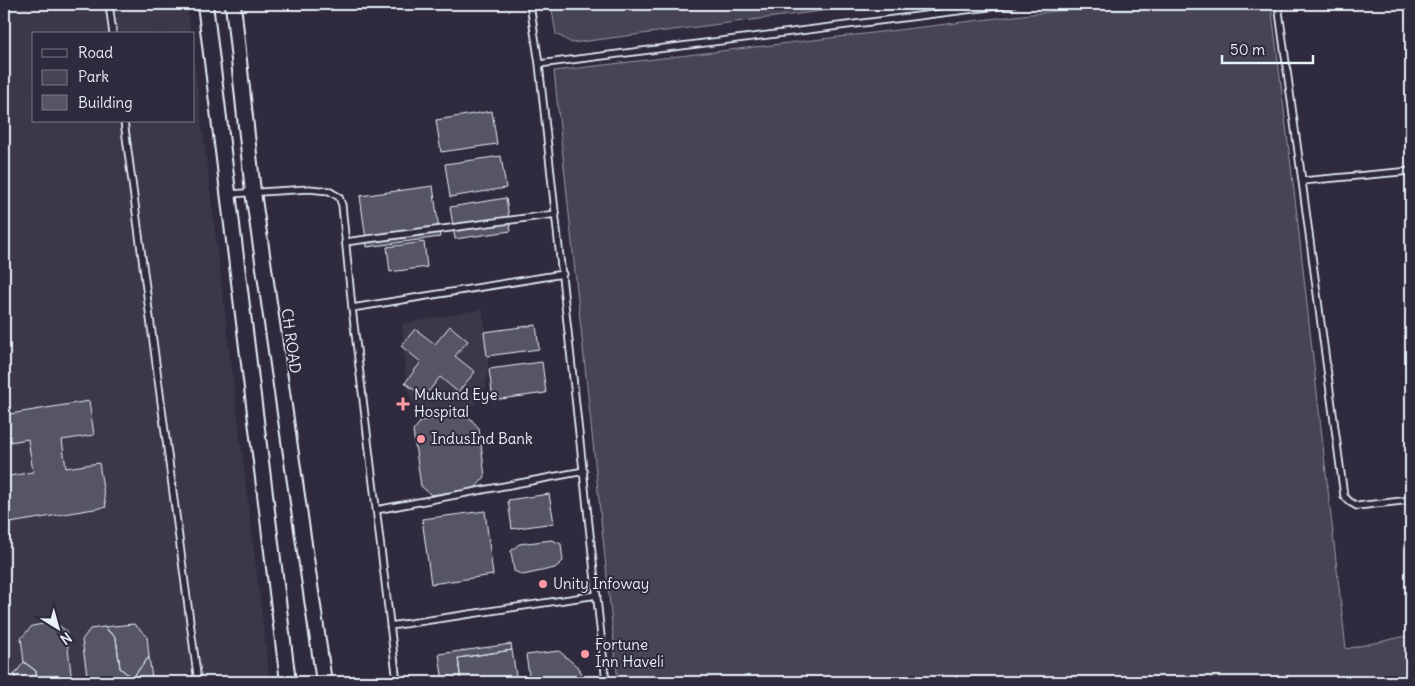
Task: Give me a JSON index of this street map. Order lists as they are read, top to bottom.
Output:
{
  "streets": {
    "street": ["CH ROAD"]
  },
  "places": {
    "health": ["Mukund Eye Hospital"],
    "other": ["IndusInd Bank", "Unity Infoway", "Fortune Inn Haveli"]
  },
  "legend": ["Road", "Park", "Building"],
  "scale_bar": "50 m",
  "north": "bottom right"
}
